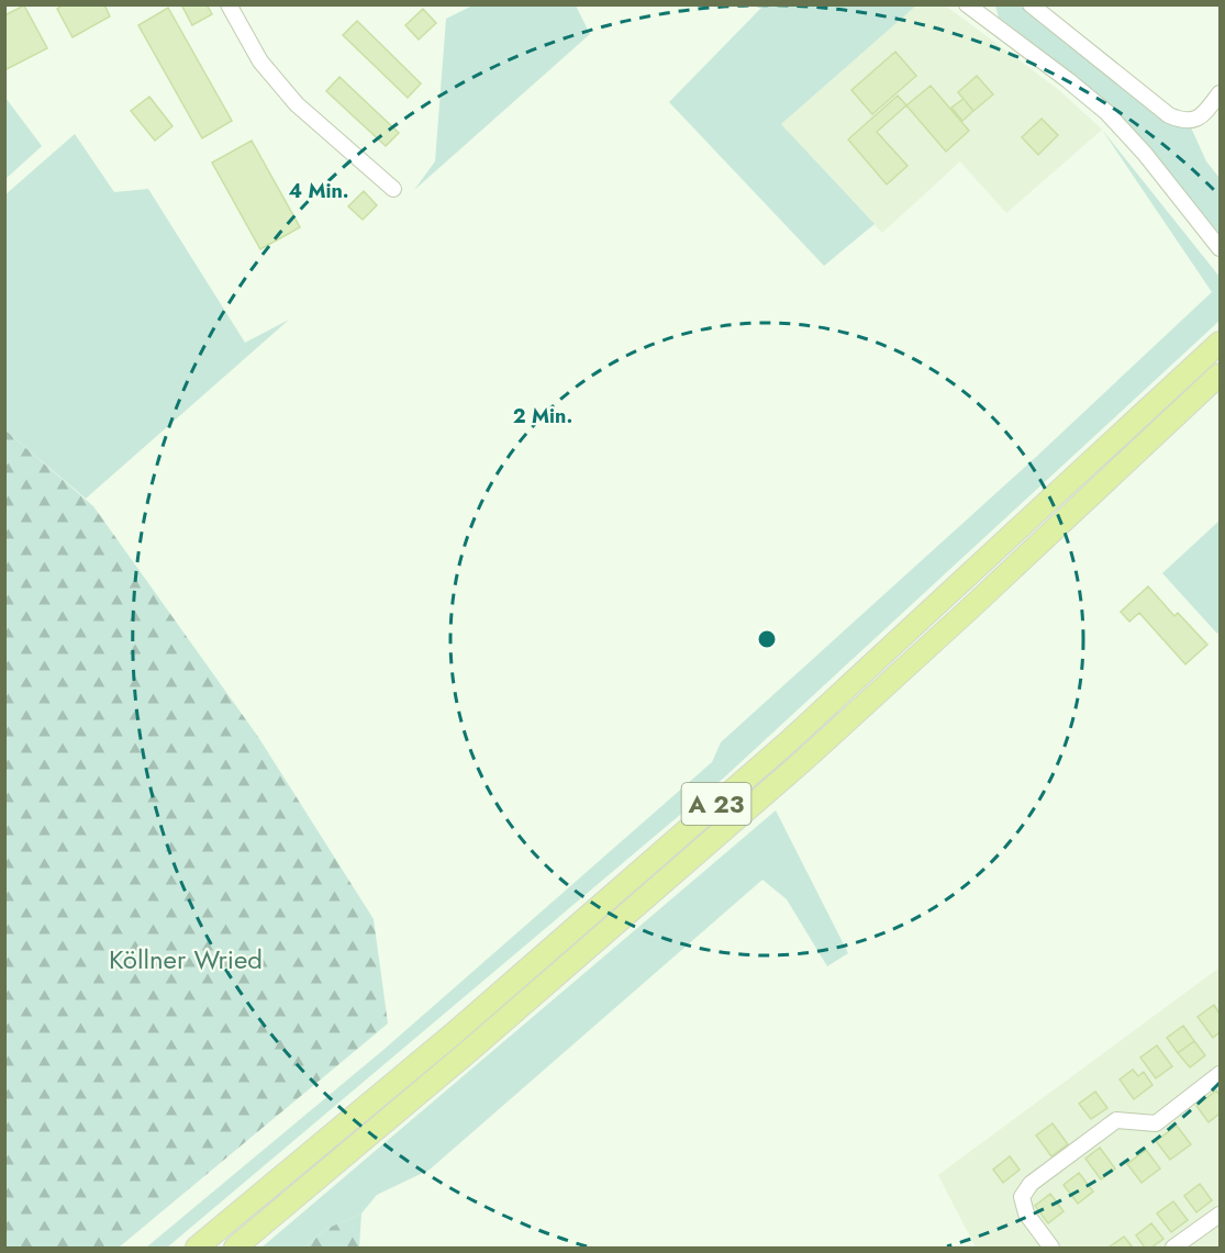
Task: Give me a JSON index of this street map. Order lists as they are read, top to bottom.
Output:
{
  "streets": {
    "highway": ["A 23"]
  },
  "parks": ["Köllner Wried"],
  "rings": ["4 Min.", "2 Min."]
}
